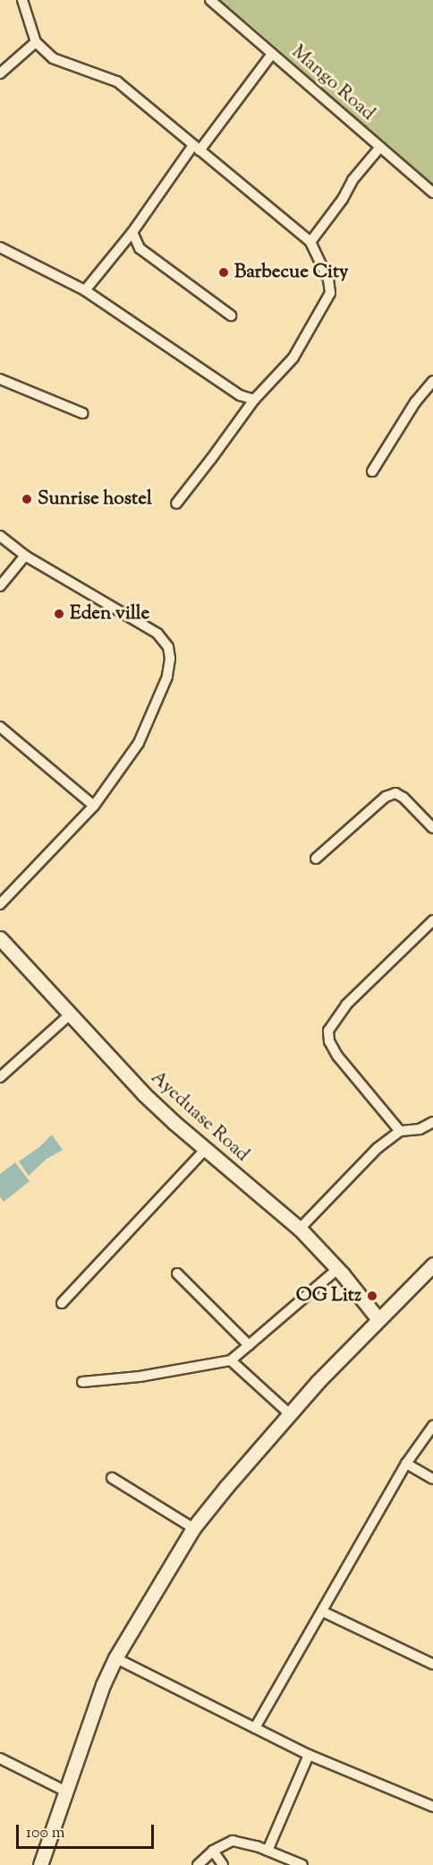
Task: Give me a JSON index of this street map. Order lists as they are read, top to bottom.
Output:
{
  "streets": {
    "street": ["Mango Road", "Ayeduase Road"]
  },
  "places": [
    "Barbecue City",
    "Sunrise hostel",
    "Eden ville",
    "OG Litz"
  ],
  "scale_bar": "100 m"
}
